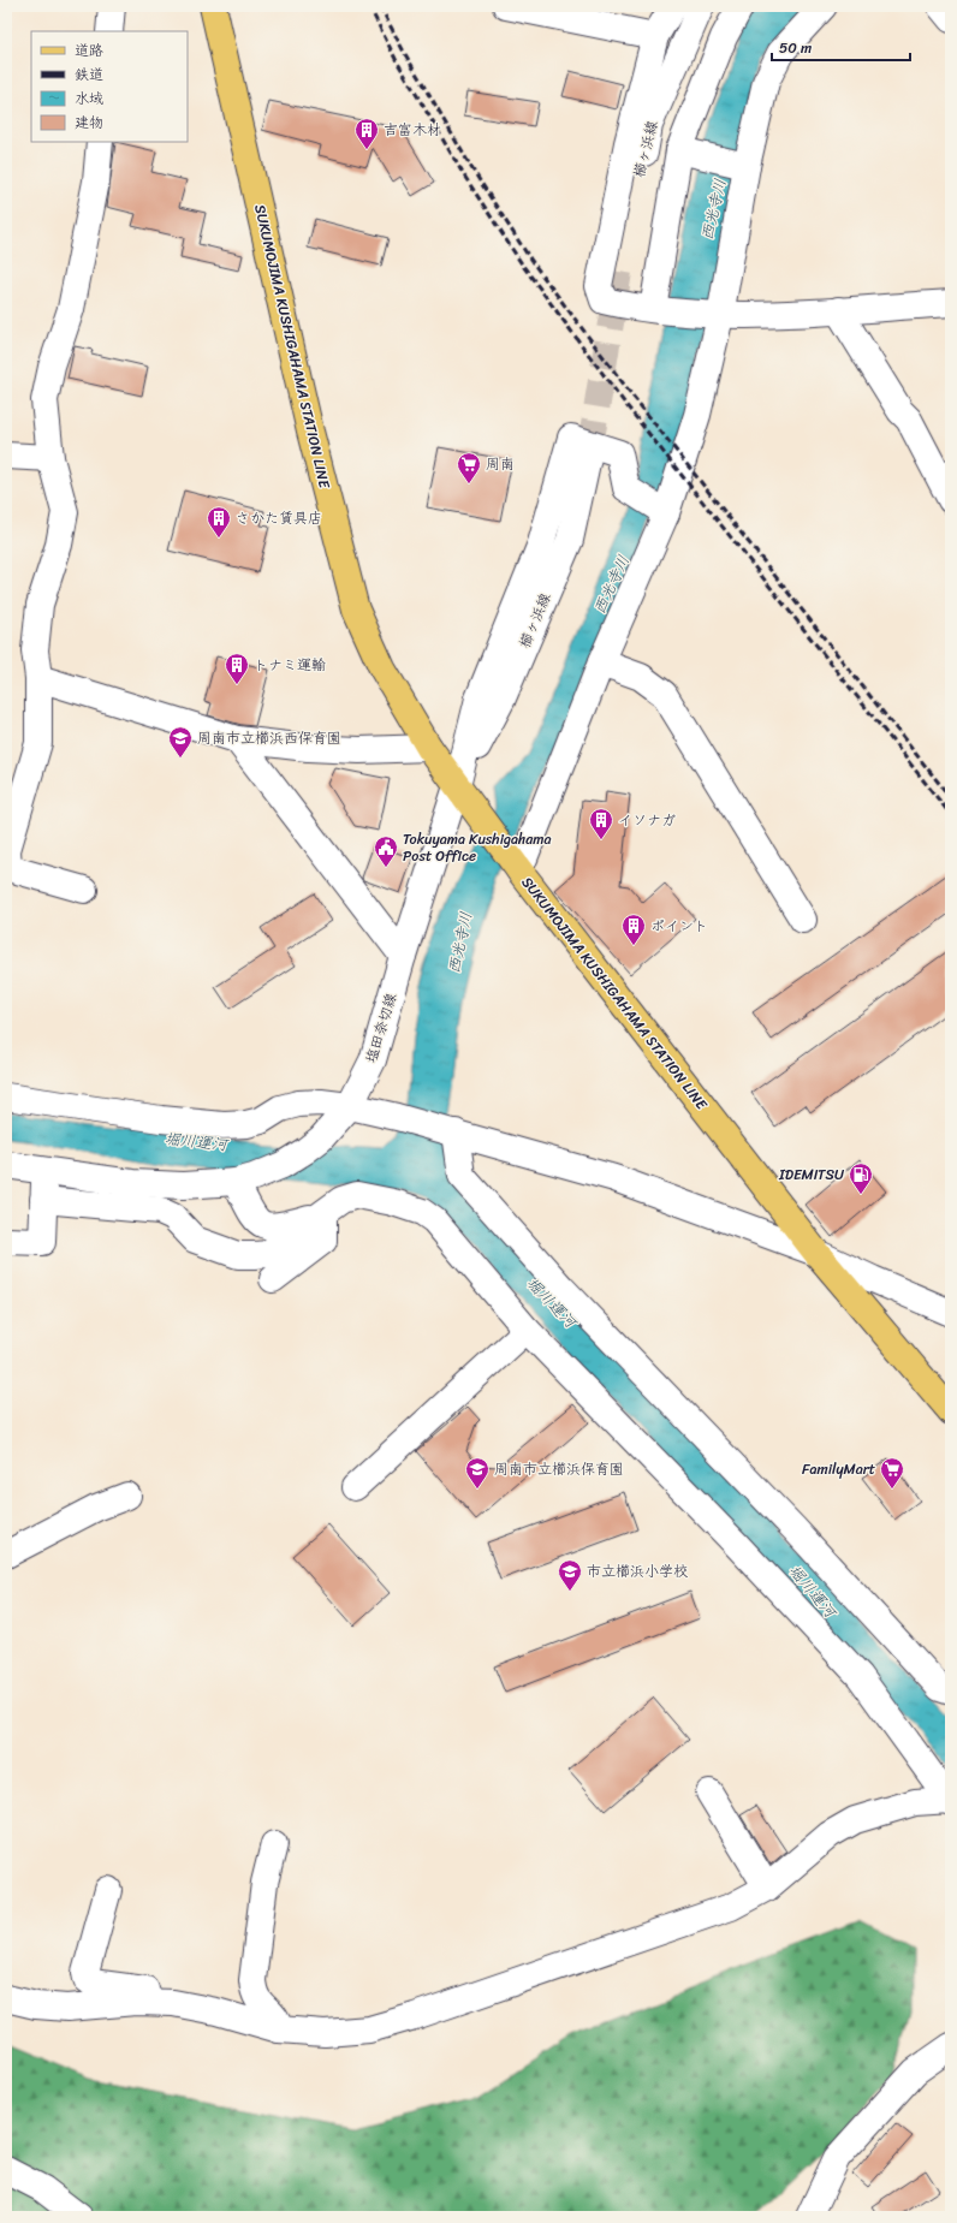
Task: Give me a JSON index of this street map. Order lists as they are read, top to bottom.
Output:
{
  "streets": {
    "main road": ["SUKUMOJIMA KUSHIGAHAMA STATION LINE"],
    "street": ["櫛ヶ浜線", "塩田奈切線"]
  },
  "crossings": [
    ["櫛ヶ浜線", "SUKUMOJIMA KUSHIGAHAMA STATION LINE"],
    ["櫛ヶ浜線", "塩田奈切線"],
    ["SUKUMOJIMA KUSHIGAHAMA STATION LINE", "塩田奈切線"]
  ],
  "water": ["西光寺川", "堀川運河"],
  "places": {
    "building": [
      "吉富木材",
      "さかた賃具店",
      "トナミ運輸",
      "イソナガ",
      "ポイント"
    ],
    "supermarket": ["周南", "FamilyMart"],
    "school or university": ["周南市立櫛浜西保育園", "周南市立櫛浜保育園", "市立櫛浜小学校"],
    "public building": ["Tokuyama Kushigahama Post Office"],
    "fuel station": ["IDEMITSU"]
  },
  "legend": [
    "道路",
    "鉄道",
    "水域",
    "建物"
  ],
  "scale_bar": "50 m"
}
